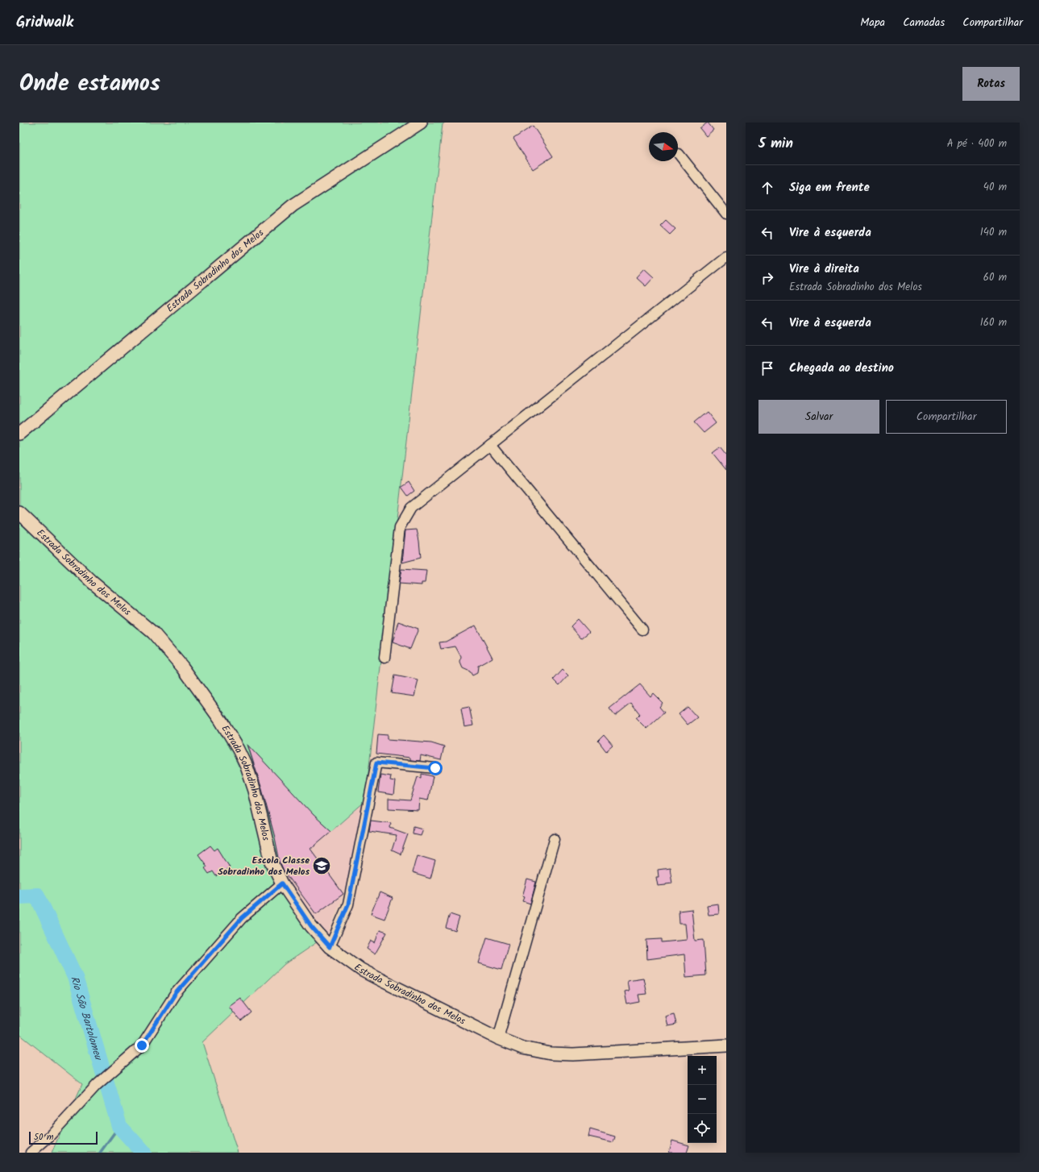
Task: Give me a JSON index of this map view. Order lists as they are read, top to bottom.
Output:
{
  "streets": {
    "street": ["Estrada Sobradinho dos Melos"]
  },
  "water": ["Rio São Bartolomeu"],
  "places": {
    "school or university": ["Escola Classe Sobradinho dos Melos"]
  },
  "scale_bar": "50 m",
  "north": "right",
  "page": {
    "header": "Gridwalk",
    "nav": ["Mapa", "Camadas", "Compartilhar"],
    "title": "Onde estamos",
    "buttons": [
      "Rotas",
      ["Salvar", "Compartilhar"]
    ],
    "heading": ["5 min", "A pé · 400 m"],
    "list": [
      ["Siga em frente", "40 m"],
      ["Vire à esquerda", "140 m"],
      ["Vire à direita", "Estrada Sobradinho dos Melos", "60 m"],
      ["Vire à esquerda", "160 m"],
      "Chegada ao destino"
    ],
    "map_buttons": ["+", "−"],
    "scale": "50 m"
  }
}
